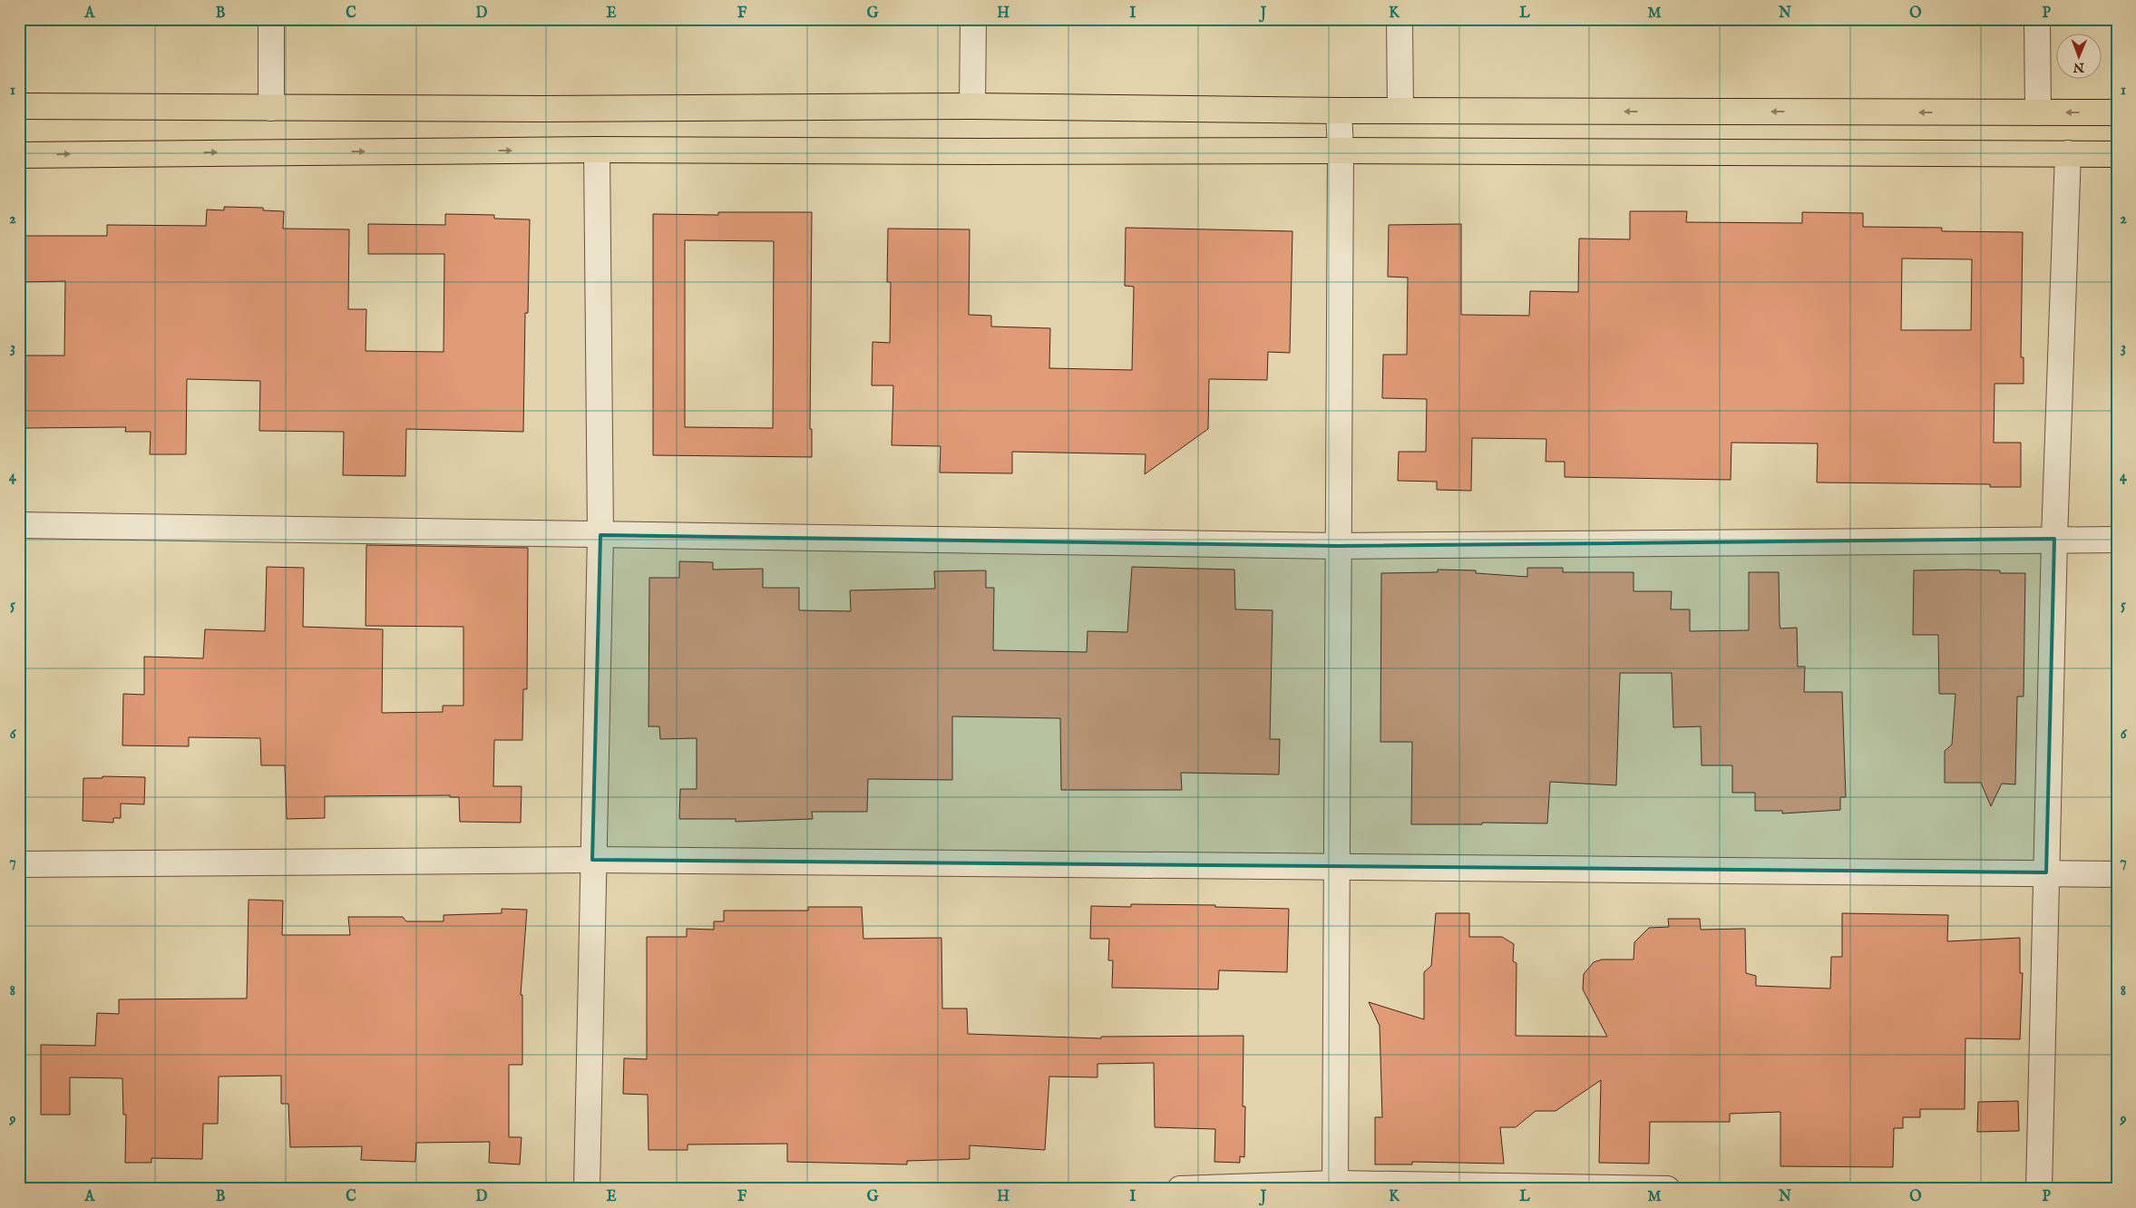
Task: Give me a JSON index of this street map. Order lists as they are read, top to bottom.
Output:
{
  "north": "bottom",
  "grid": {
    "columns": [
      "A",
      "B",
      "C",
      "D",
      "E",
      "F",
      "G",
      "H",
      "I",
      "J",
      "K",
      "L",
      "M",
      "N",
      "O",
      "P"
    ],
    "rows": [
      "1",
      "2",
      "3",
      "4",
      "5",
      "6",
      "7",
      "8",
      "9"
    ]
  }
}
